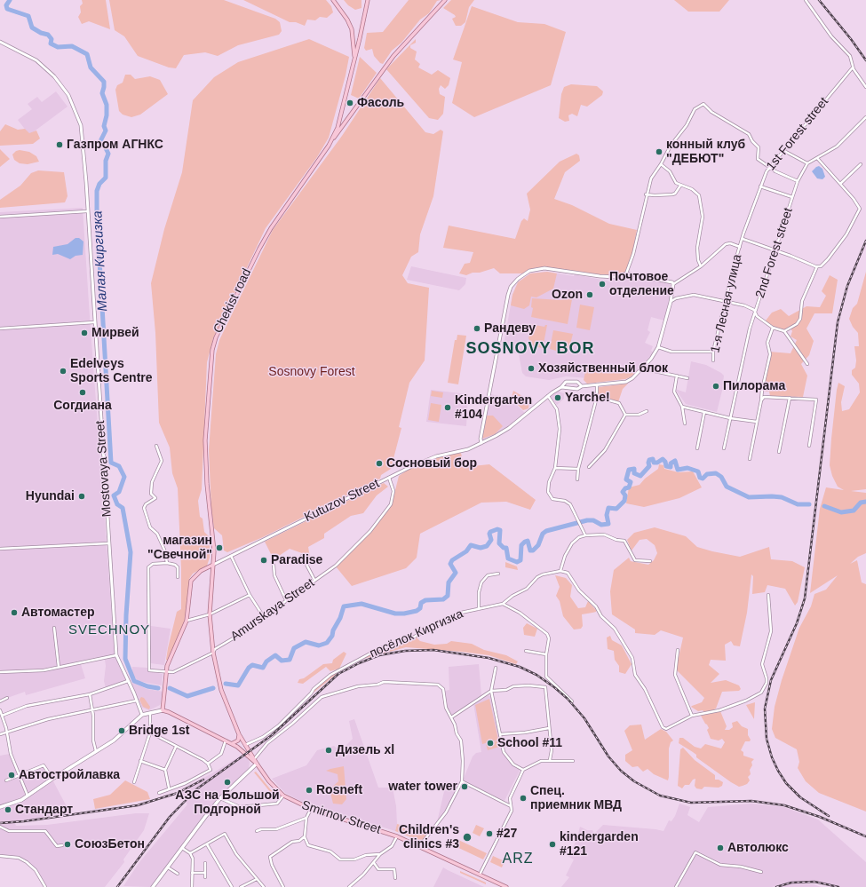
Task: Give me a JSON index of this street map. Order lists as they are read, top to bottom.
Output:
{
  "streets": {
    "main road": ["Chekist road", "Smirnov Street"],
    "street": [
      "1st Forest street",
      "2nd Forest street",
      "1-я Лесная улица",
      "Mostovaya Street",
      "Kutuzov Street",
      "Amurskaya Street",
      "посёлок Киргизка"
    ]
  },
  "crossings": [
    ["1st Forest street", "1-я Лесная улица"],
    ["Chekist road", "Kutuzov Street"],
    ["Chekist road", "Amurskaya Street"],
    ["Chekist road", "посёлок Киргизка"],
    ["Chekist road", "Smirnov Street"],
    ["Kutuzov Street", "Amurskaya Street"]
  ],
  "districts": ["SOSNOVY BOR", "SVECHNOY", "ARZ"],
  "water": ["Малая Киргизка"],
  "parks": ["Sosnovy Forest"],
  "places": [
    "Фасоль",
    "Газпром АГНКС",
    "конный клуб \"ДЕБЮТ\"",
    "Почтовое отделение",
    "Ozon",
    "Рандеву",
    "Мирвей",
    "Хозяйственный блок",
    "Edelveys Sports Centre",
    "Пилорама",
    "Согдиана",
    "Yarche!",
    "Kindergarten #104",
    "Сосновый бор",
    "Hyundai",
    "магазин \"Свечной\"",
    "Paradise",
    "Автомастер",
    "Bridge 1st",
    "School #11",
    "Дизель xl",
    "Автостройлавка",
    "АЗС на Большой Подгорной",
    "water tower",
    "Rosneft",
    "Спец. приемник МВД",
    "Стандарт",
    "#27",
    "Children's clinics #3",
    "СоюзБетон",
    "kindergarden #121",
    "Автолюкс"
  ]
}
